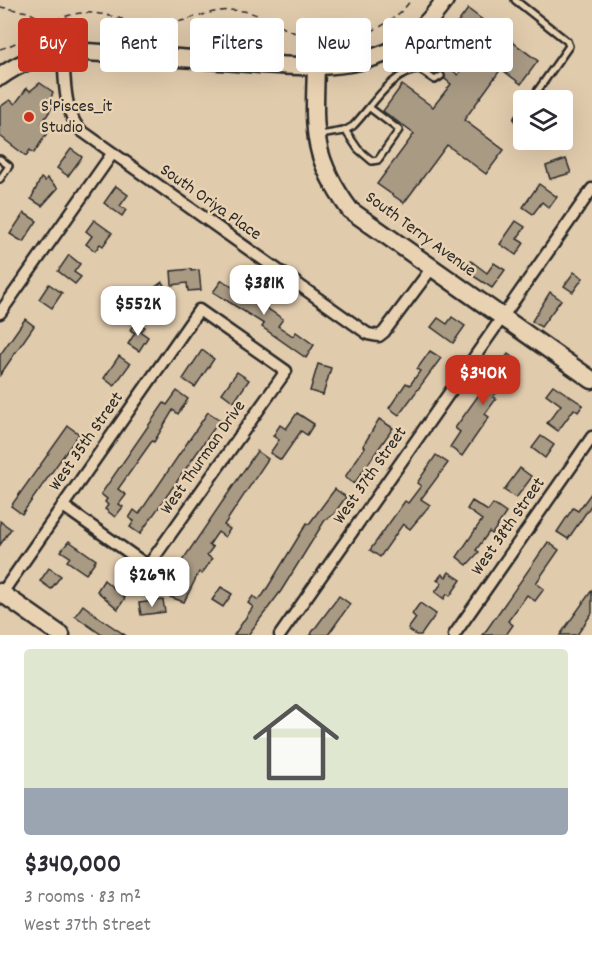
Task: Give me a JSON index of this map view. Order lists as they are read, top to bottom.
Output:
{
  "streets": {
    "street": [
      "South Oriya Place",
      "South Terry Avenue",
      "West 35th Street",
      "West Thurman Drive",
      "West 37th Street",
      "West 38th Street"
    ]
  },
  "crossings": [
    ["South Oriya Place", "South Terry Avenue"],
    ["South Terry Avenue", "West 37th Street"],
    ["West 35th Street", "West Thurman Drive"]
  ],
  "places": ["S'Pisces_it Studio"],
  "page": {
    "chip": [
      "Buy",
      "Rent",
      "Filters",
      "New",
      "Apartment"
    ],
    "price": [
      "$381K",
      "$552K",
      "$340K",
      "$269K"
    ],
    "list": [
      {
        "name": "$340,000",
        "note": "3 rooms · 83 m² · West 37th Street"
      }
    ]
  }
}
